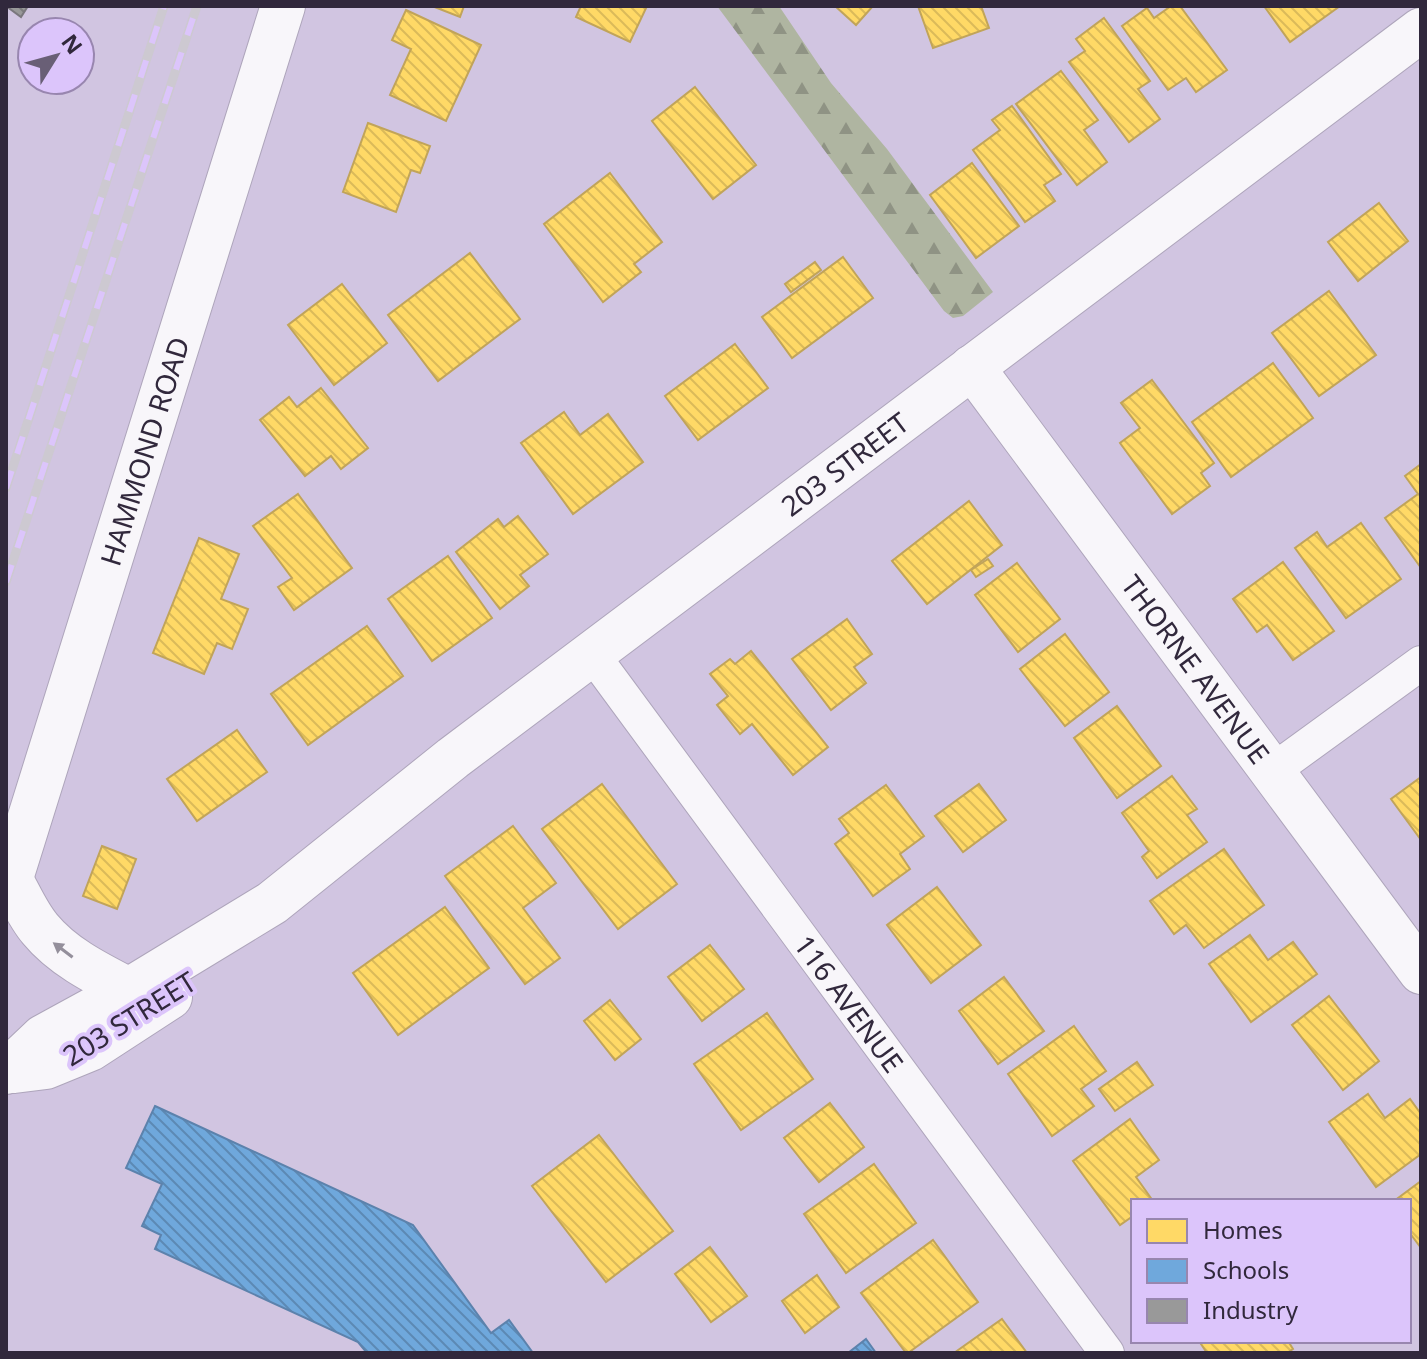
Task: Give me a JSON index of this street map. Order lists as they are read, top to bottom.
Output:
{
  "streets": {
    "main road": ["HAMMOND ROAD", "203 STREET", "THORNE AVENUE"],
    "street": ["116 AVENUE"]
  },
  "crossings": [
    ["203 STREET", "THORNE AVENUE"],
    ["203 STREET", "116 AVENUE"]
  ],
  "legend": ["Homes", "Schools", "Industry"],
  "north": "top right"
}
